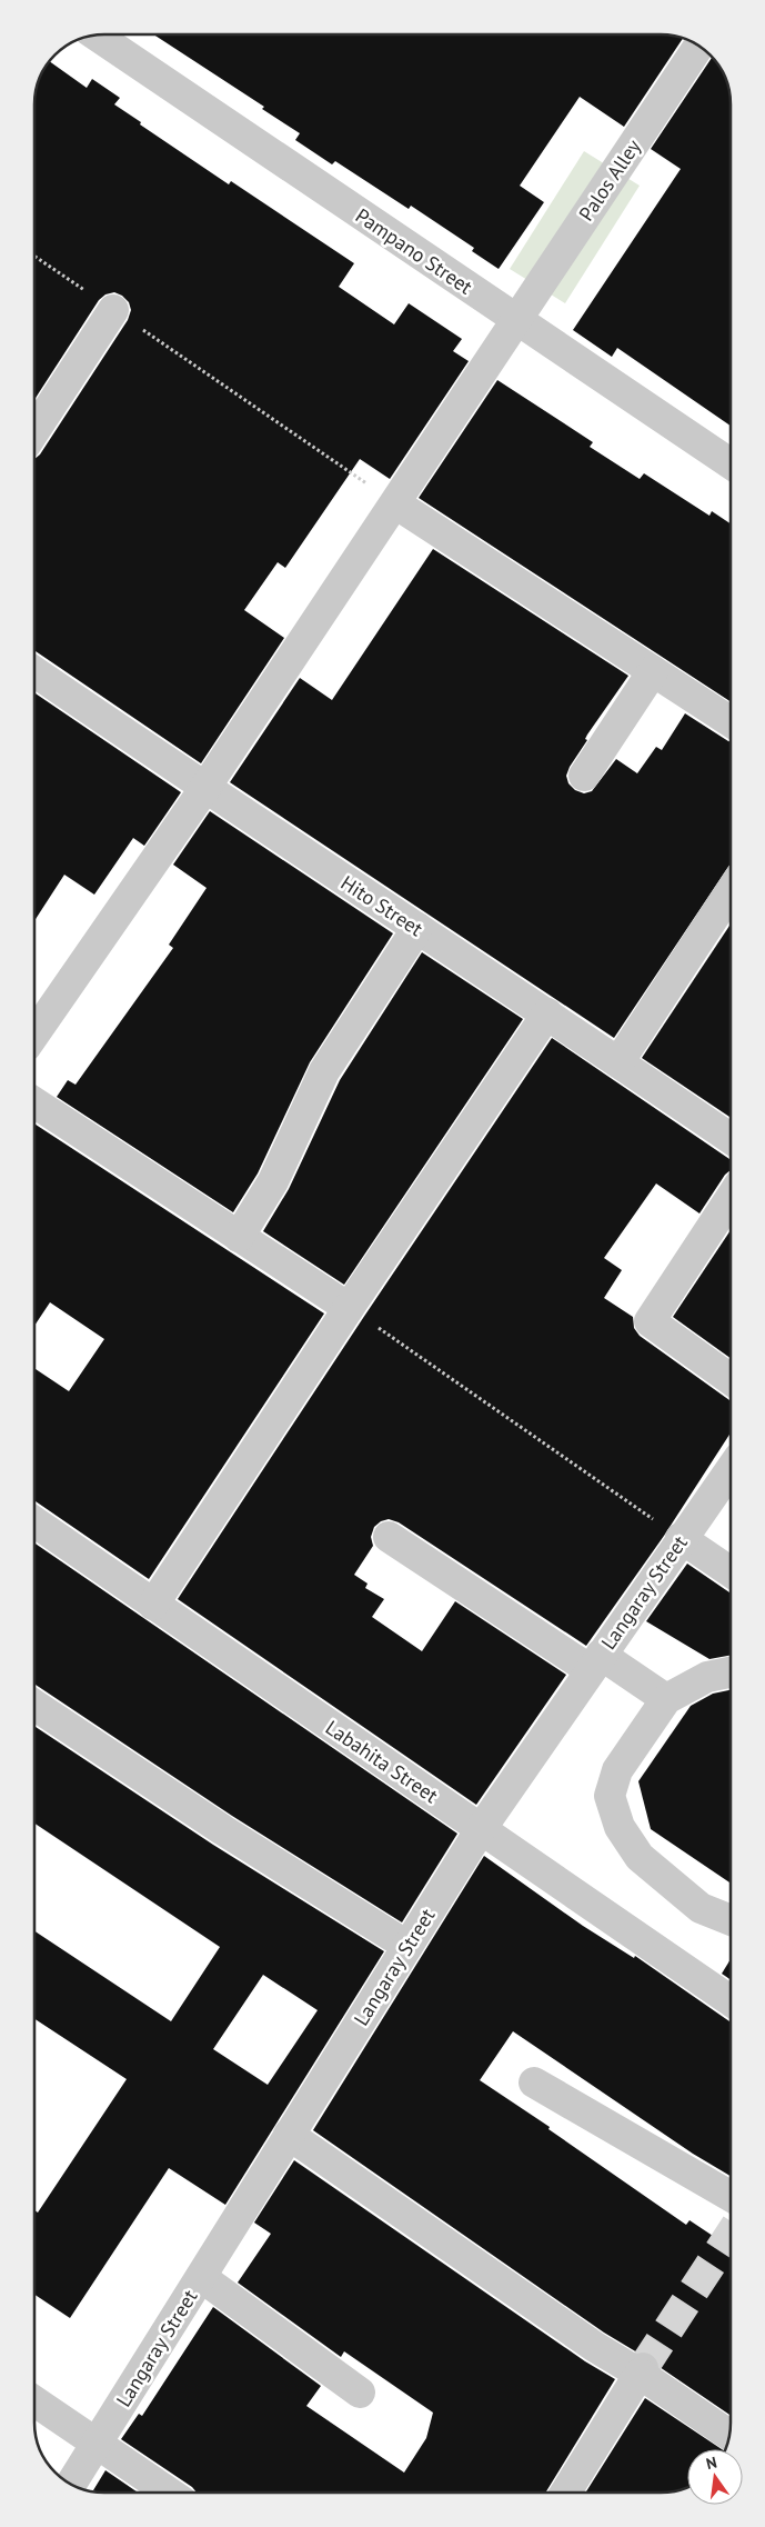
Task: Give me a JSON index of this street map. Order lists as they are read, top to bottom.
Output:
{
  "streets": {
    "street": [
      "Palos Alley",
      "Pampano Street",
      "Hito Street",
      "Langaray Street",
      "Labahita Street"
    ]
  },
  "crossings": [
    ["Palos Alley", "Pampano Street"],
    ["Palos Alley", "Hito Street"],
    ["Langaray Street", "Labahita Street"]
  ],
  "north": "top"
}
